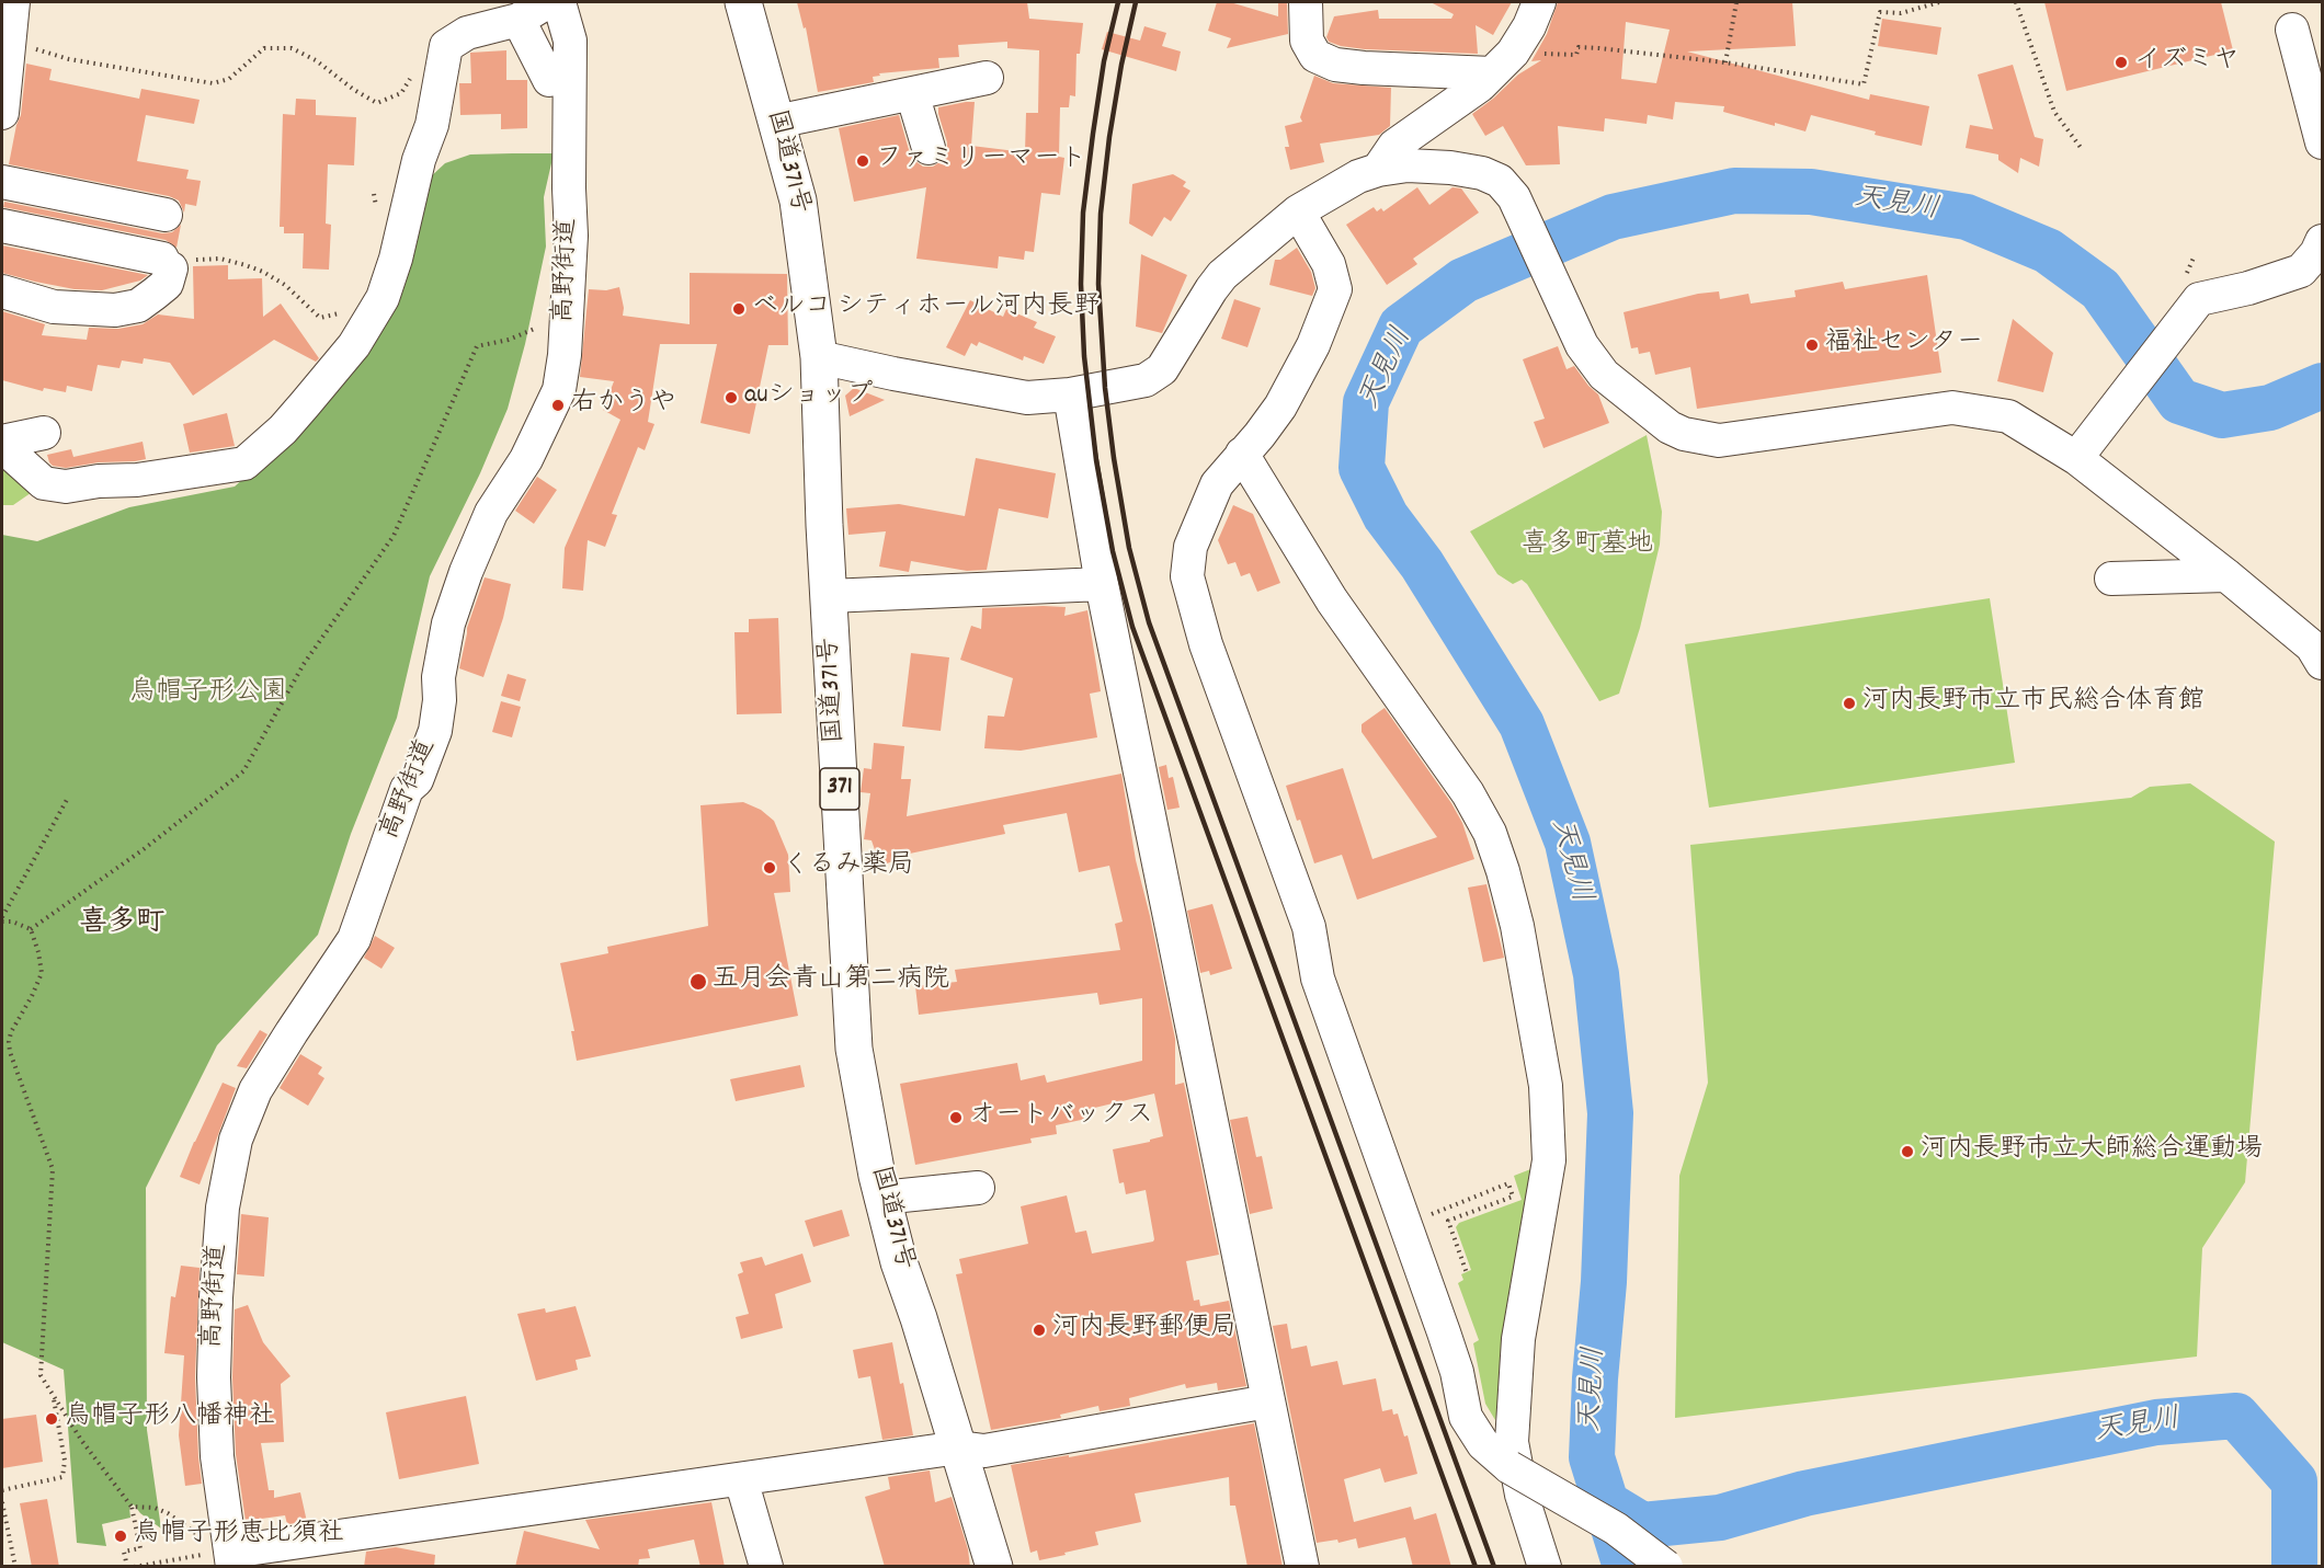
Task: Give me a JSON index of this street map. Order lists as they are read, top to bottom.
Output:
{
  "streets": {
    "highway": ["国道371号", "371"],
    "street": ["高野街道"]
  },
  "districts": ["喜多町"],
  "water": ["天見川"],
  "parks": ["喜多町墓地", "烏帽子形公園"],
  "places": [
    "イズミヤ",
    "ファミリーマート",
    "ベルコ シティホール河内長野",
    "福祉センター",
    "auショップ",
    "右かうや",
    "河内長野市立市民総合体育館",
    "くるみ薬局",
    "五月会青山第二病院",
    "オートバックス",
    "河内長野市立大師総合運動場",
    "河内長野郵便局",
    "烏帽子形八幡神社",
    "烏帽子形恵比須社"
  ]
}
